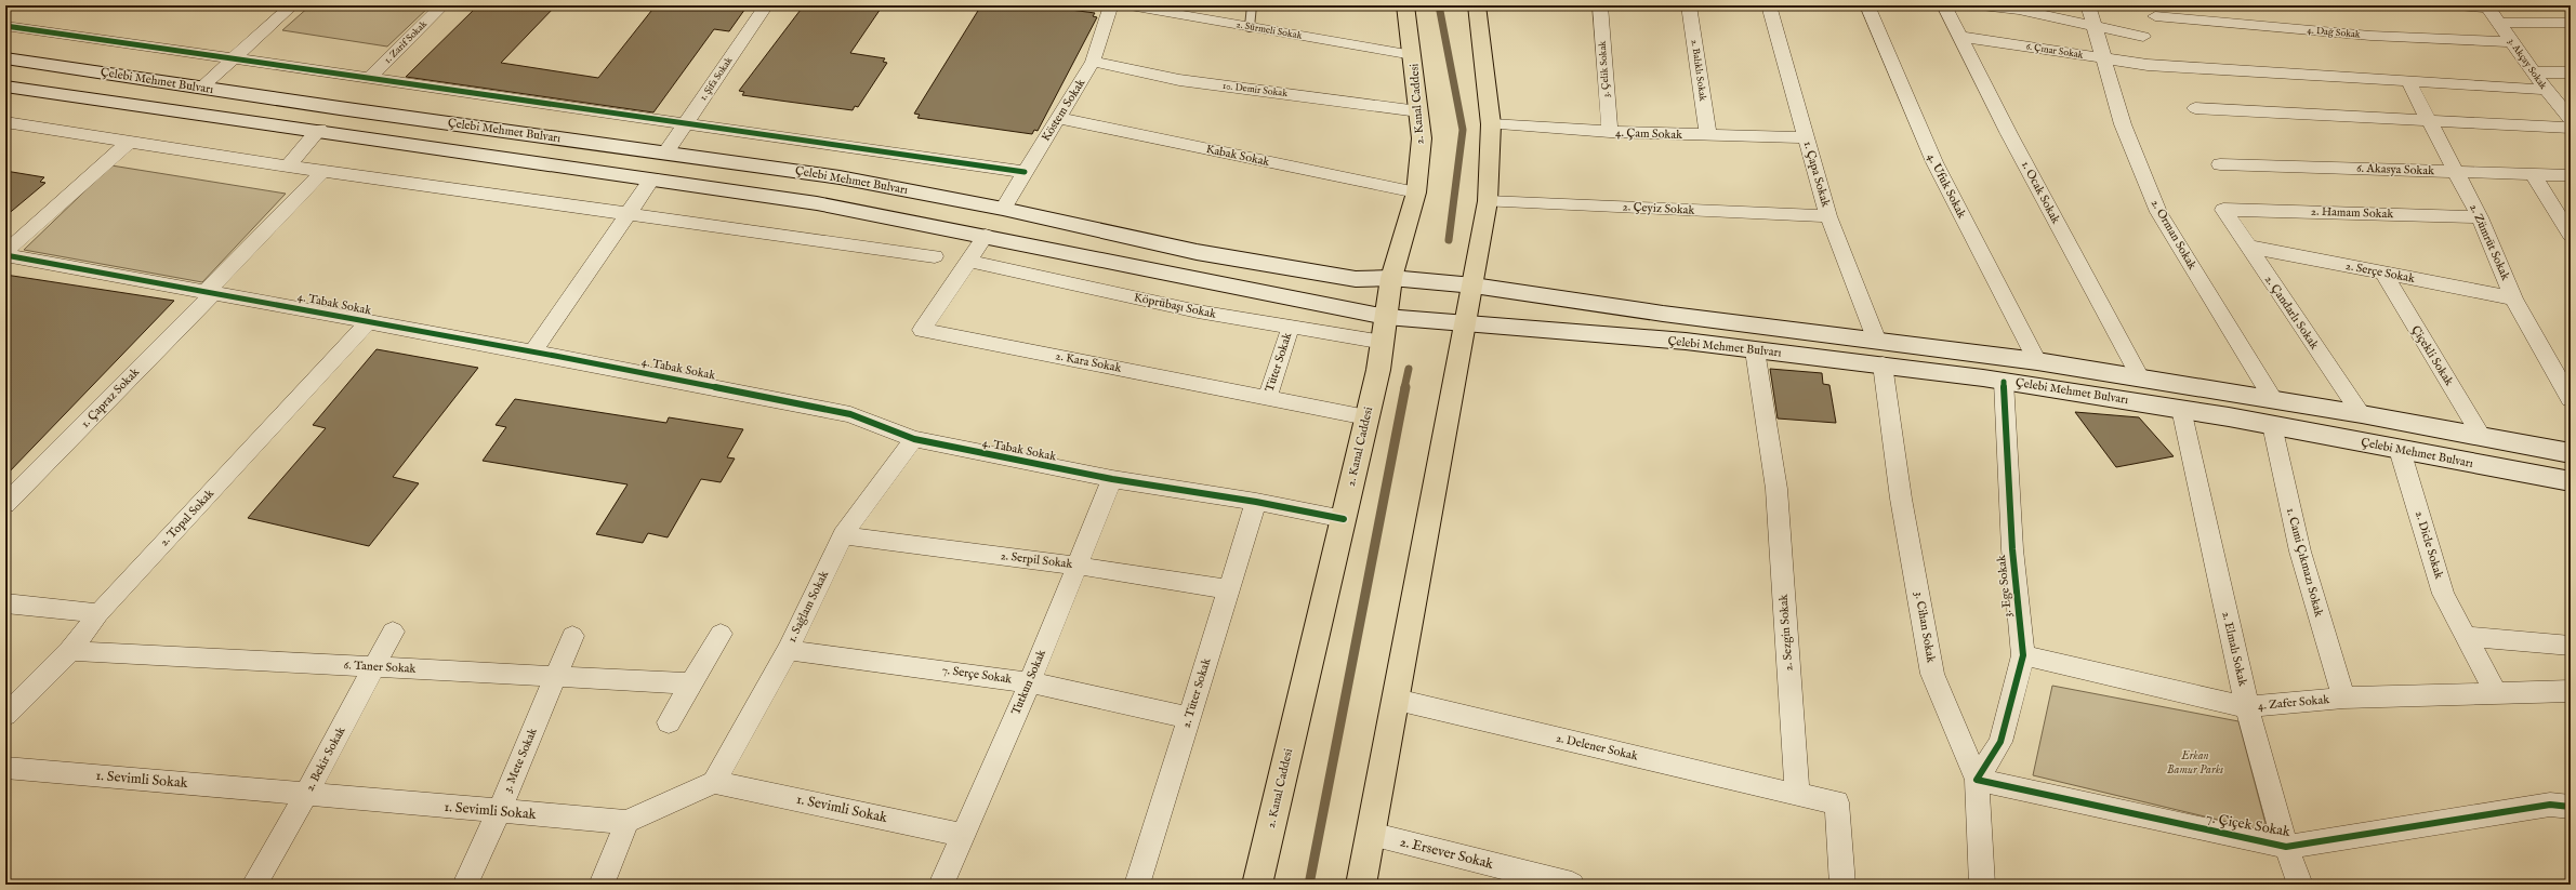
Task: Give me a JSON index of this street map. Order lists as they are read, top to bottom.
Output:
{
  "streets": {
    "main road": ["Çelebi Mehmet Bulvarı", "2. Kanal Caddesi"],
    "street": [
      "2. Sürmeli Sokak",
      "4. Dağ Sokak",
      "1. Zarif Sokak",
      "6. Çınar Sokak",
      "3. Akçay Sokak",
      "3. Çelik Sokak",
      "2. Balıklı Sokak",
      "1. Şifa Sokak",
      "10. Demir Sokak",
      "Köstem Sokak",
      "4. Çam Sokak",
      "Kabak Sokak",
      "6. Akasya Sokak",
      "1. Çapa Sokak",
      "4. Ufuk Sokak",
      "1. Ocak Sokak",
      "2. Çeyiz Sokak",
      "2. Hamam Sokak",
      "2. Orman Sokak",
      "2. Zümrüt Sokak",
      "2. Serçe Sokak",
      "4. Tabak Sokak",
      "Köprübaşı Sokak",
      "2. Çandarlı Sokak",
      "Çiçekli Sokak",
      "2. Kara Sokak",
      "Tüter Sokak",
      "1. Çapraz Sokak",
      "2. Topal Sokak",
      "2. Dicle Sokak",
      "2. Serpil Sokak",
      "1. Cami Çıkmazı Sokak",
      "3. Ege Sokak",
      "1. Sağlam Sokak",
      "3. Cihan Sokak",
      "2. Sezgin Sokak",
      "2. Elmalı Sokak",
      "6. Taner Sokak",
      "7. Serçe Sokak",
      "Tutkun Sokak",
      "2. Tüter Sokak",
      "4. Zafer Sokak",
      "2. Delener Sokak",
      "2. Bekir Sokak",
      "3. Mete Sokak",
      "1. Sevimli Sokak",
      "7. Çiçek Sokak",
      "2. Ersever Sokak"
    ]
  },
  "crossings": [
    ["2. Sürmeli Sokak", "2. Kanal Caddesi"],
    ["4. Dağ Sokak", "3. Akçay Sokak"],
    ["6. Çınar Sokak", "3. Akçay Sokak"],
    ["6. Çınar Sokak", "1. Ocak Sokak"],
    ["6. Çınar Sokak", "2. Orman Sokak"],
    ["6. Çınar Sokak", "2. Zümrüt Sokak"],
    ["3. Çelik Sokak", "4. Çam Sokak"],
    ["2. Balıklı Sokak", "4. Çam Sokak"],
    ["1. Şifa Sokak", "Çelebi Mehmet Bulvarı"],
    ["Çelebi Mehmet Bulvarı", "2. Kanal Caddesi"],
    ["Çelebi Mehmet Bulvarı", "Köstem Sokak"],
    ["Çelebi Mehmet Bulvarı", "1. Çapa Sokak"],
    ["Çelebi Mehmet Bulvarı", "4. Ufuk Sokak"],
    ["Çelebi Mehmet Bulvarı", "1. Ocak Sokak"],
    ["Çelebi Mehmet Bulvarı", "2. Orman Sokak"],
    ["Çelebi Mehmet Bulvarı", "2. Çandarlı Sokak"],
    ["Çelebi Mehmet Bulvarı", "Çiçekli Sokak"],
    ["Çelebi Mehmet Bulvarı", "2. Kara Sokak"],
    ["Çelebi Mehmet Bulvarı", "2. Dicle Sokak"],
    ["Çelebi Mehmet Bulvarı", "1. Cami Çıkmazı Sokak"],
    ["Çelebi Mehmet Bulvarı", "3. Ege Sokak"],
    ["Çelebi Mehmet Bulvarı", "3. Cihan Sokak"],
    ["Çelebi Mehmet Bulvarı", "2. Sezgin Sokak"],
    ["Çelebi Mehmet Bulvarı", "2. Elmalı Sokak"],
    ["10. Demir Sokak", "2. Kanal Caddesi"],
    ["10. Demir Sokak", "Köstem Sokak"],
    ["2. Kanal Caddesi", "Kabak Sokak"],
    ["2. Kanal Caddesi", "4. Tabak Sokak"],
    ["2. Kanal Caddesi", "Köprübaşı Sokak"],
    ["2. Kanal Caddesi", "2. Kara Sokak"],
    ["Köstem Sokak", "Kabak Sokak"],
    ["4. Çam Sokak", "1. Çapa Sokak"],
    ["6. Akasya Sokak", "2. Zümrüt Sokak"],
    ["1. Çapa Sokak", "2. Çeyiz Sokak"],
    ["2. Hamam Sokak", "2. Zümrüt Sokak"],
    ["2. Hamam Sokak", "2. Çandarlı Sokak"],
    ["2. Zümrüt Sokak", "2. Serçe Sokak"],
    ["2. Serçe Sokak", "2. Çandarlı Sokak"],
    ["2. Serçe Sokak", "Çiçekli Sokak"],
    ["4. Tabak Sokak", "1. Çapraz Sokak"],
    ["4. Tabak Sokak", "2. Topal Sokak"],
    ["4. Tabak Sokak", "1. Sağlam Sokak"],
    ["4. Tabak Sokak", "Tutkun Sokak"],
    ["4. Tabak Sokak", "2. Tüter Sokak"],
    ["Köprübaşı Sokak", "2. Kara Sokak"],
    ["Köprübaşı Sokak", "Tüter Sokak"],
    ["2. Kara Sokak", "Tüter Sokak"],
    ["2. Topal Sokak", "6. Taner Sokak"],
    ["2. Dicle Sokak", "4. Zafer Sokak"],
    ["2. Serpil Sokak", "1. Sağlam Sokak"],
    ["2. Serpil Sokak", "Tutkun Sokak"],
    ["2. Serpil Sokak", "2. Tüter Sokak"],
    ["1. Cami Çıkmazı Sokak", "4. Zafer Sokak"],
    ["3. Ege Sokak", "3. Cihan Sokak"],
    ["3. Ege Sokak", "4. Zafer Sokak"],
    ["3. Ege Sokak", "7. Çiçek Sokak"],
    ["1. Sağlam Sokak", "7. Serçe Sokak"],
    ["1. Sağlam Sokak", "1. Sevimli Sokak"],
    ["3. Cihan Sokak", "7. Çiçek Sokak"],
    ["2. Sezgin Sokak", "2. Delener Sokak"],
    ["2. Elmalı Sokak", "4. Zafer Sokak"],
    ["2. Elmalı Sokak", "7. Çiçek Sokak"],
    ["6. Taner Sokak", "2. Bekir Sokak"],
    ["6. Taner Sokak", "3. Mete Sokak"],
    ["7. Serçe Sokak", "Tutkun Sokak"],
    ["7. Serçe Sokak", "2. Tüter Sokak"],
    ["Tutkun Sokak", "1. Sevimli Sokak"],
    ["2. Bekir Sokak", "1. Sevimli Sokak"],
    ["3. Mete Sokak", "1. Sevimli Sokak"]
  ],
  "parks": ["Erkan Bamur Parkı"]
}
